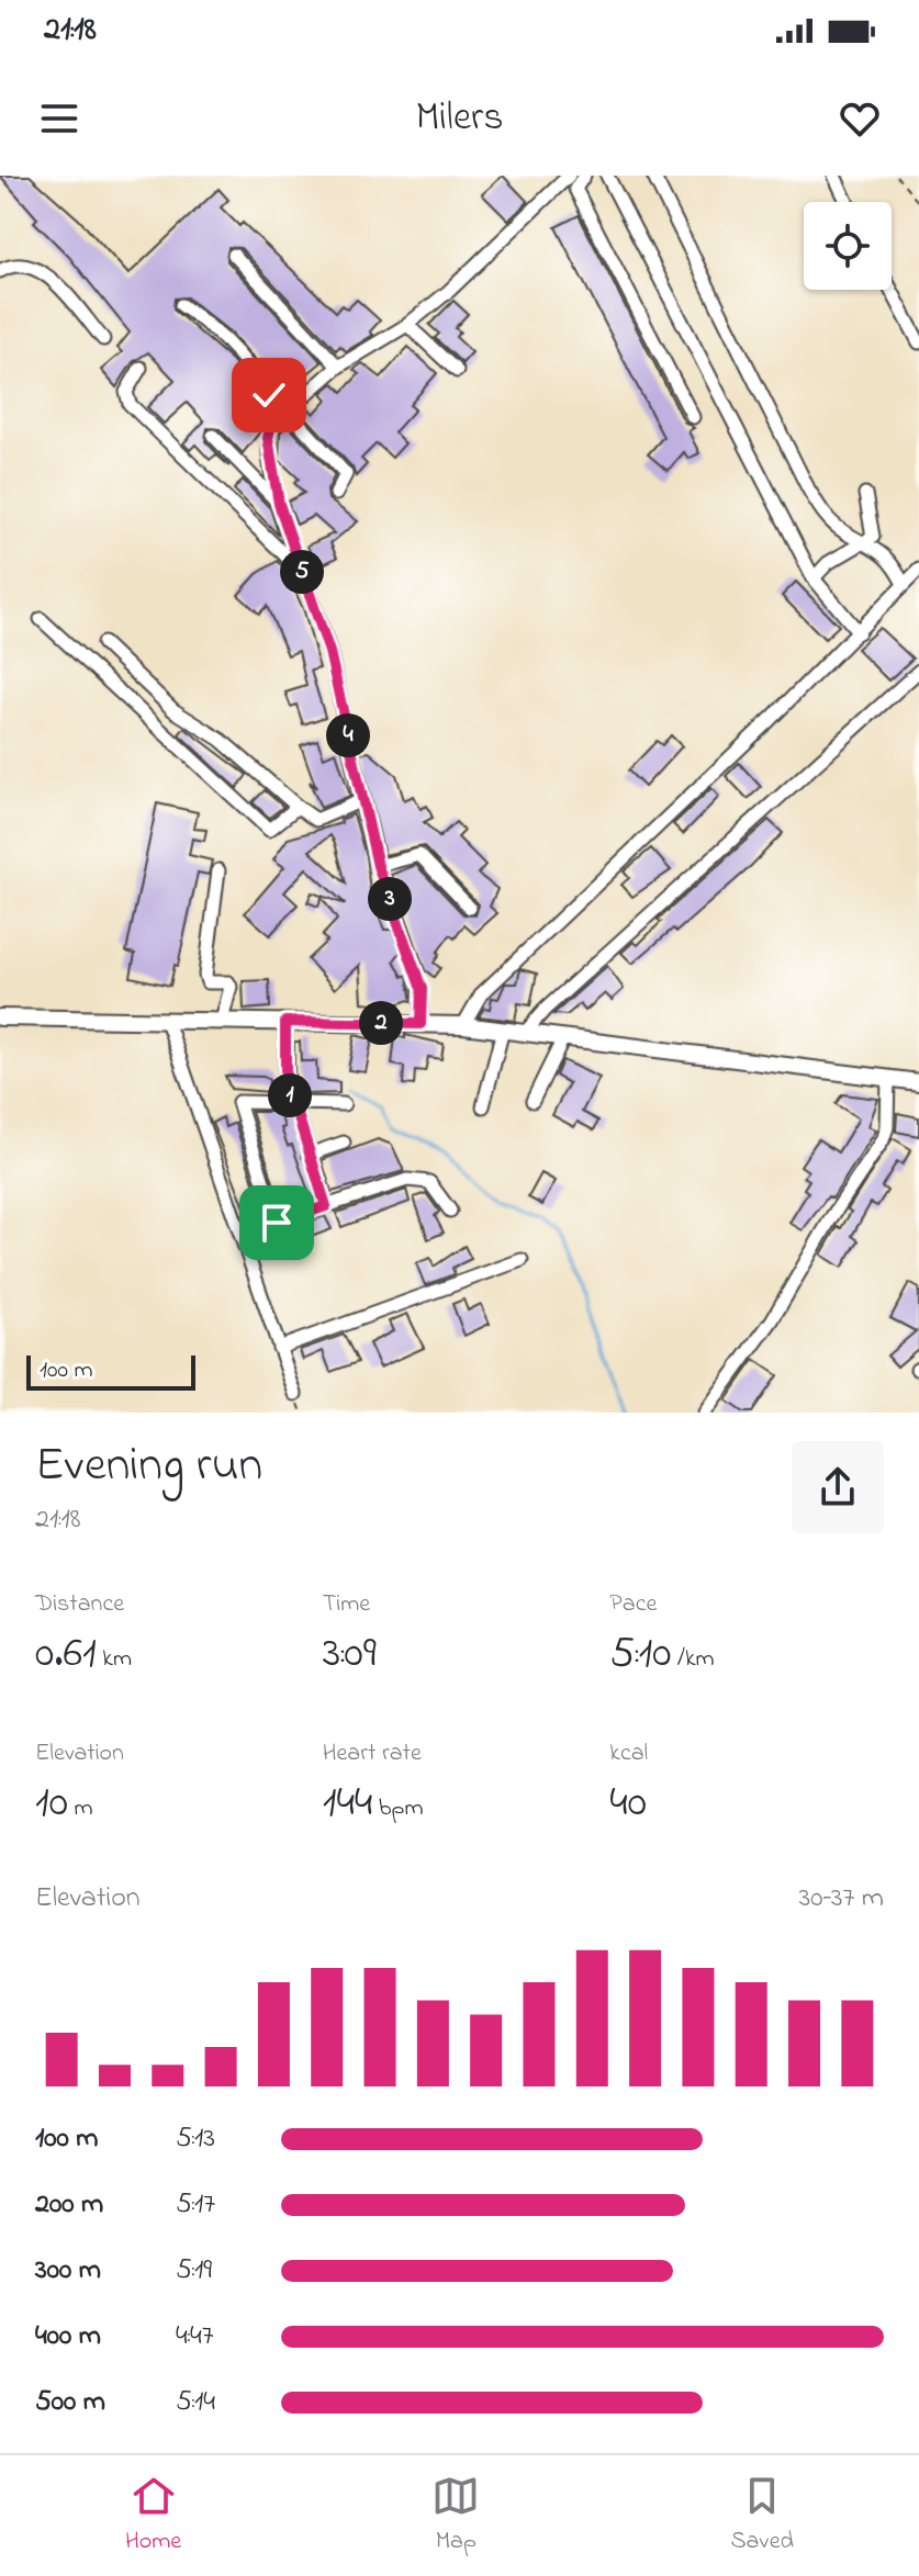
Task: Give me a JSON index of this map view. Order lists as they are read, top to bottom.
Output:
{
  "scale_bar": "100 m",
  "page": {
    "status": "21:18",
    "header": "Milers",
    "pins": [
      "5",
      "4",
      "3",
      "2",
      "1"
    ],
    "scale": "100 m",
    "heading": ["Evening run", "21:18"],
    "stats": [
      ["Distance", "0.61 km"],
      ["Time", "3:09"],
      ["Pace", "5:10 /km"],
      ["Elevation", "10 m"],
      ["Heart rate", "144 bpm"],
      ["kcal", "40"]
    ],
    "chart": ["Elevation", "30–37 m"],
    "list": [
      {
        "name": "100 m",
        "note": "5:13"
      },
      {
        "name": "200 m",
        "note": "5:17"
      },
      {
        "name": "300 m",
        "note": "5:19"
      },
      {
        "name": "400 m",
        "note": "4:47"
      },
      {
        "name": "500 m",
        "note": "5:14"
      }
    ],
    "tabs": ["Home", "Map", "Saved"]
  }
}
